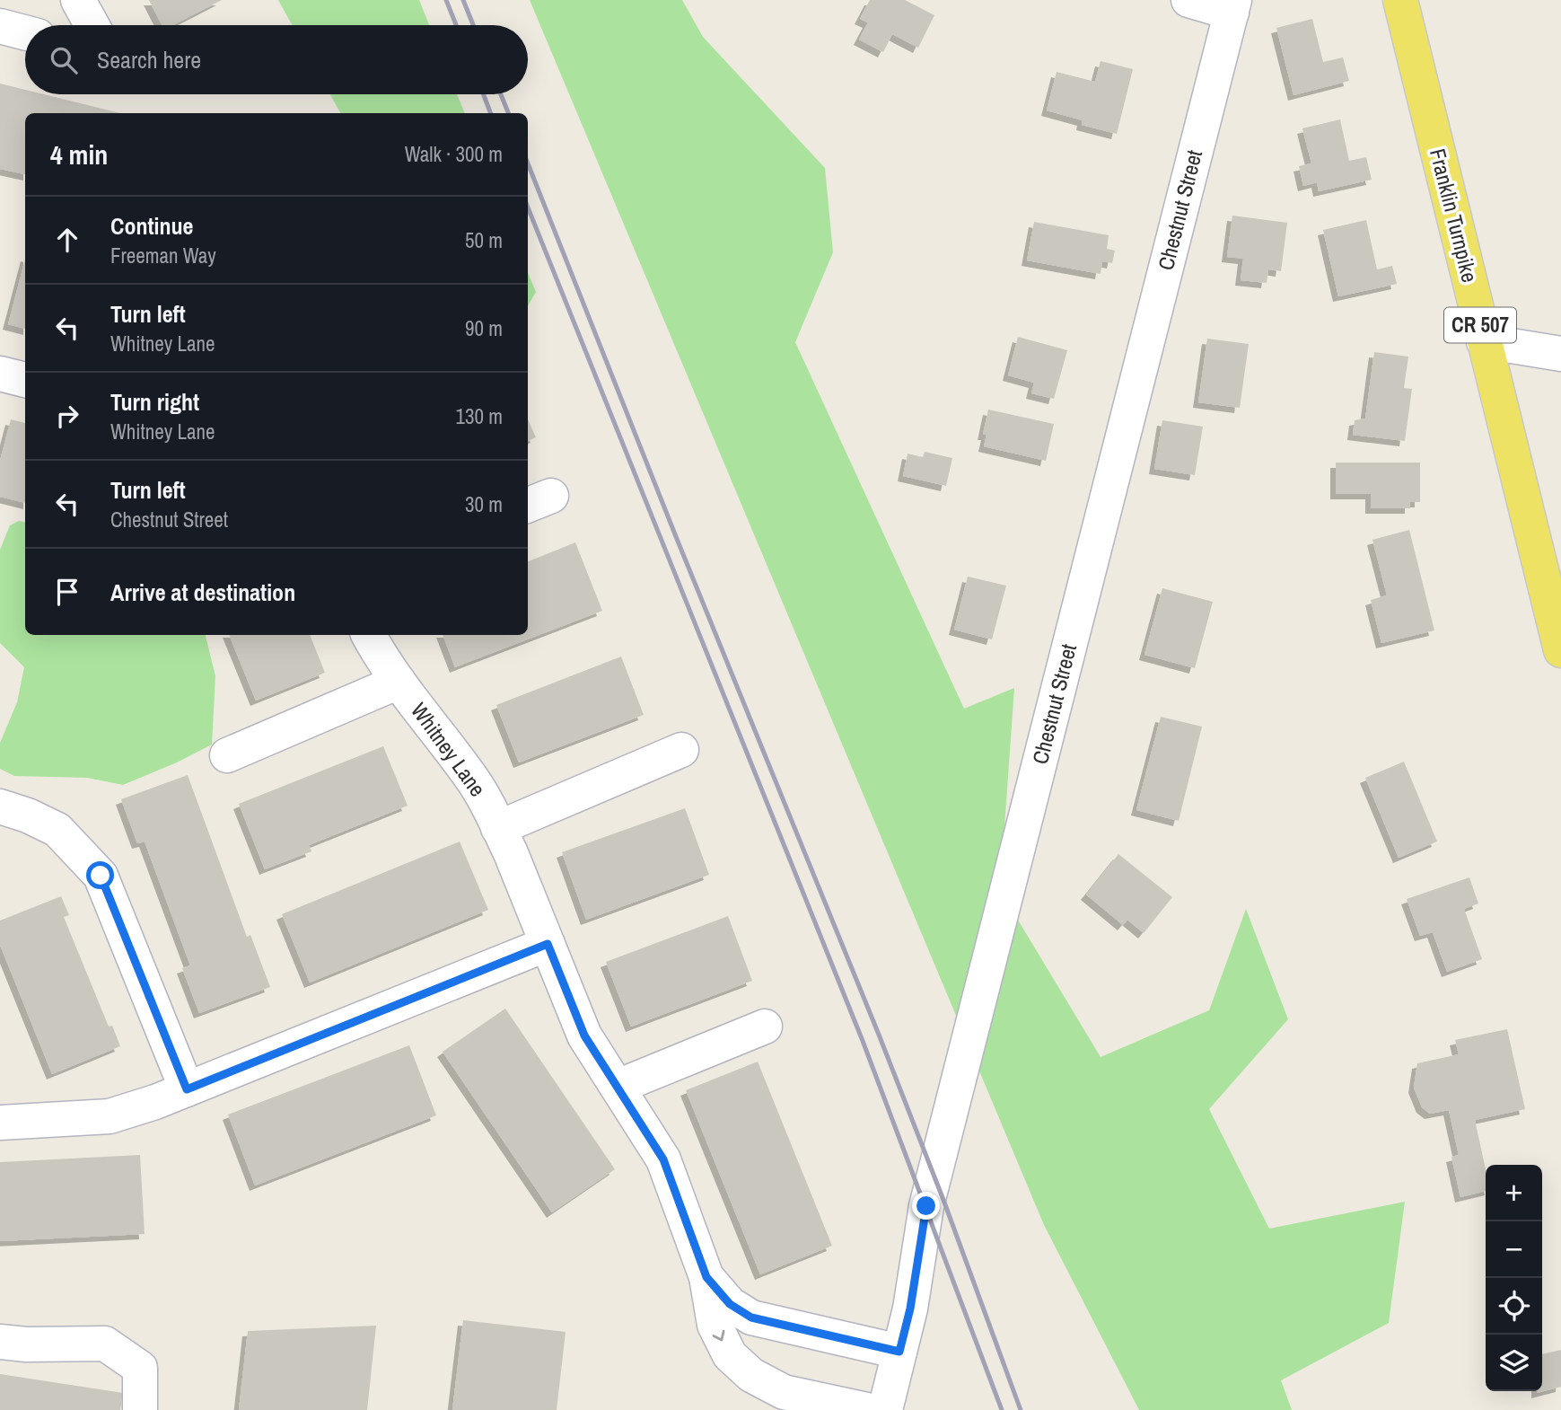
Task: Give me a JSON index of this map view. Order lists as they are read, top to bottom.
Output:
{
  "streets": {
    "main road": ["Franklin Turnpike", "CR 507"],
    "street": ["Chestnut Street", "Whitney Lane"]
  },
  "crossings": [
    ["Chestnut Street", "Whitney Lane"]
  ],
  "page": {
    "search": "Search here",
    "heading": ["4 min", "Walk · 300 m"],
    "list": [
      ["Continue", "Freeman Way", "50 m"],
      ["Turn left", "Whitney Lane", "90 m"],
      ["Turn right", "Whitney Lane", "130 m"],
      ["Turn left", "Chestnut Street", "30 m"],
      "Arrive at destination"
    ],
    "map_buttons": ["+", "−"]
  }
}
